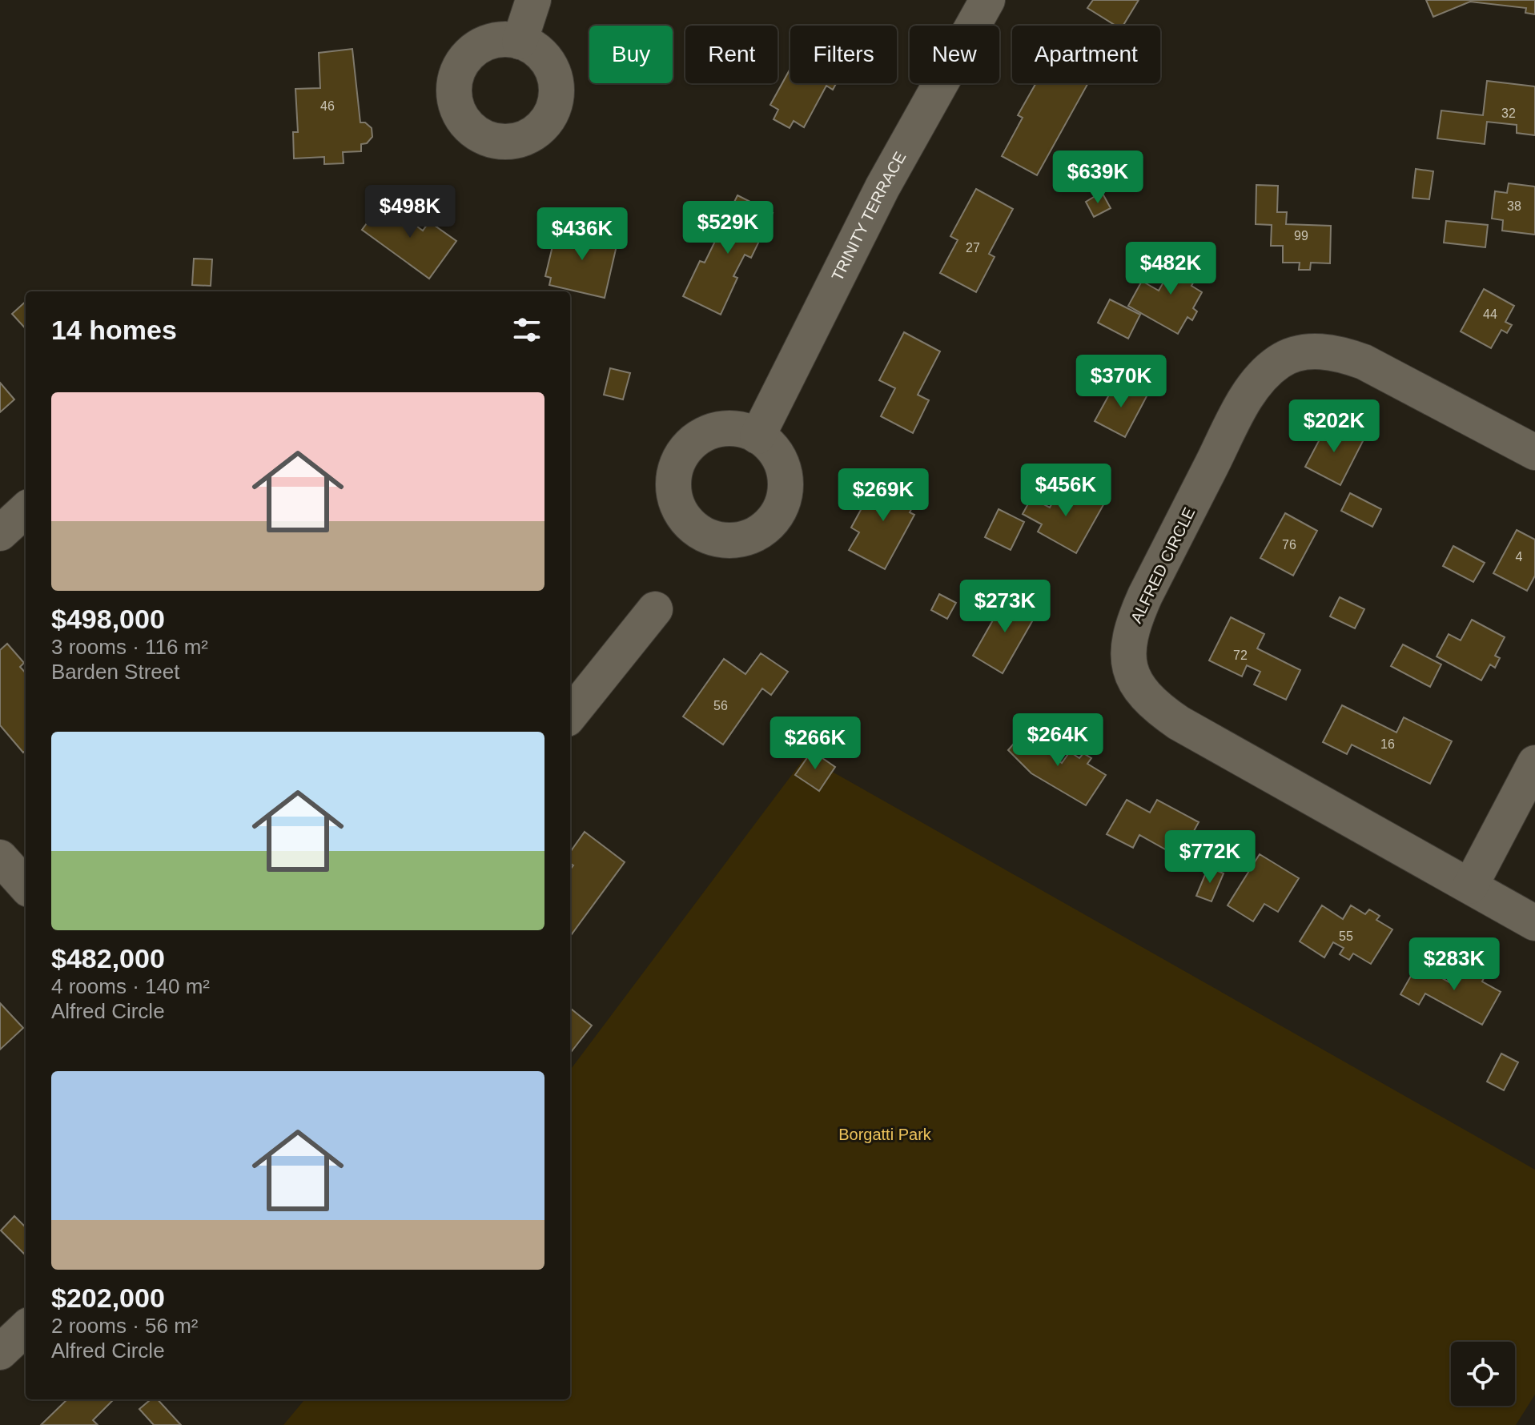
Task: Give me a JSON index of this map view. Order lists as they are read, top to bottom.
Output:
{
  "streets": {
    "street": ["TRINITY TERRACE", "ALFRED CIRCLE"]
  },
  "parks": ["Borgatti Park"],
  "house_numbers": [
    "46",
    "32",
    "38",
    "99",
    "27",
    "44",
    "76",
    "4",
    "72",
    "56",
    "16",
    "55"
  ],
  "page": {
    "chip": [
      "Buy",
      "Rent",
      "Filters",
      "New",
      "Apartment"
    ],
    "price": [
      "$639K",
      "$498K",
      "$529K",
      "$436K",
      "$482K",
      "$370K",
      "$202K",
      "$456K",
      "$269K",
      "$273K",
      "$264K",
      "$266K",
      "$772K",
      "$283K"
    ],
    "heading": "14 homes",
    "list": [
      {
        "name": "$498,000",
        "note": "3 rooms · 116 m² · Barden Street"
      },
      {
        "name": "$482,000",
        "note": "4 rooms · 140 m² · Alfred Circle"
      },
      {
        "name": "$202,000",
        "note": "2 rooms · 56 m² · Alfred Circle"
      }
    ]
  }
}
